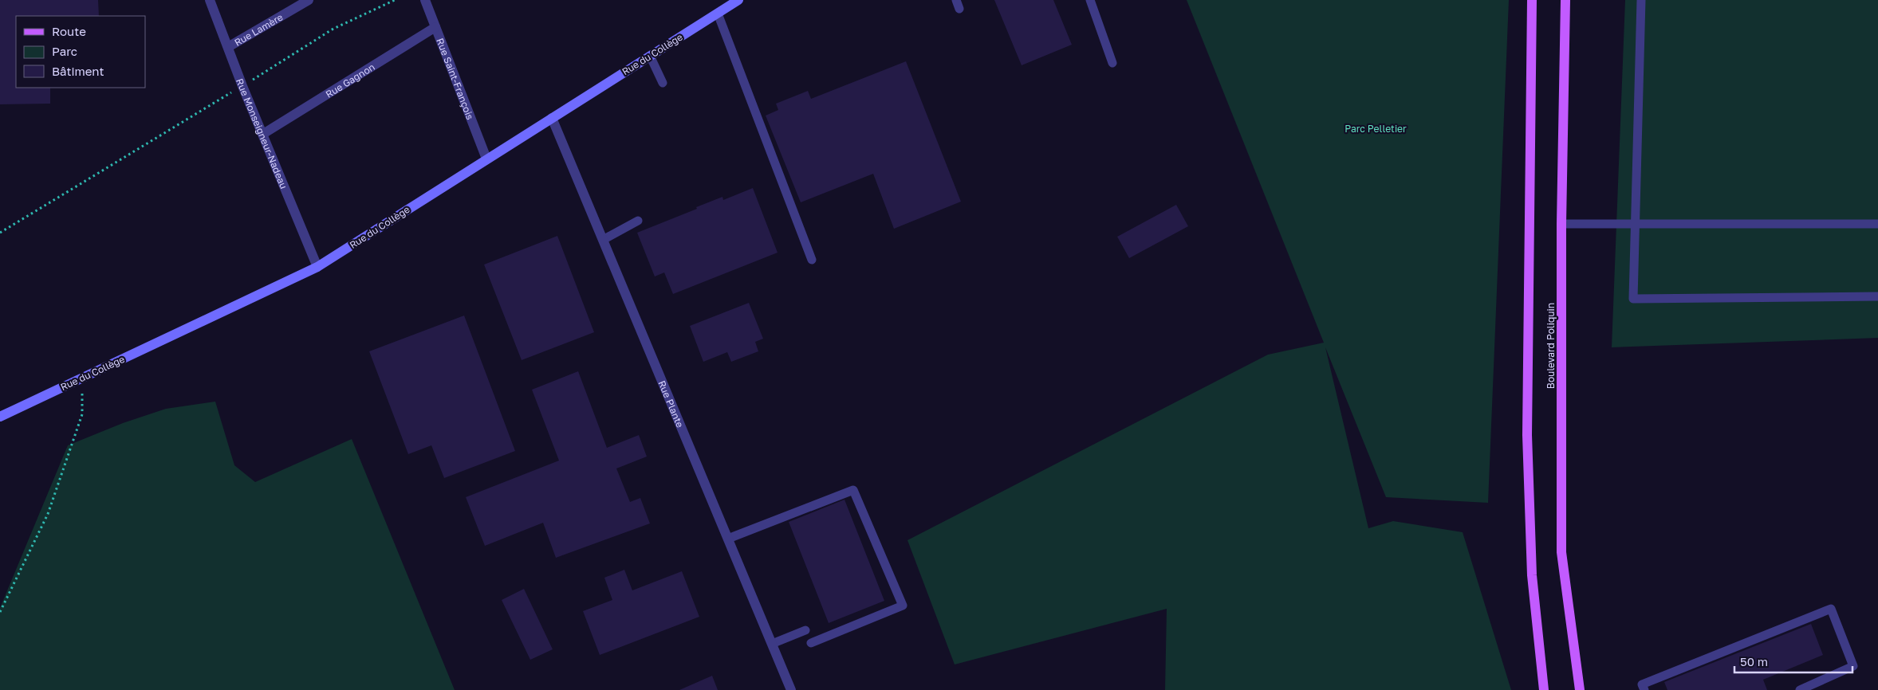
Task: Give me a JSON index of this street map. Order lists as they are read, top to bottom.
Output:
{
  "streets": {
    "main road": ["Boulevard Poliquin"],
    "street": [
      "Rue Lamère",
      "Rue du Collège",
      "Rue Saint-François",
      "Rue Gagnon",
      "Rue Monseigneur-Nadeau",
      "Rue Plante"
    ]
  },
  "crossings": [
    ["Rue Lamère", "Rue Monseigneur-Nadeau"],
    ["Rue du Collège", "Rue Saint-François"],
    ["Rue du Collège", "Rue Monseigneur-Nadeau"],
    ["Rue du Collège", "Rue Plante"],
    ["Rue Saint-François", "Rue Gagnon"],
    ["Rue Gagnon", "Rue Monseigneur-Nadeau"]
  ],
  "parks": ["Parc Pelletier"],
  "legend": ["Route", "Parc", "Bâtiment"],
  "scale_bar": "50 m"
}
